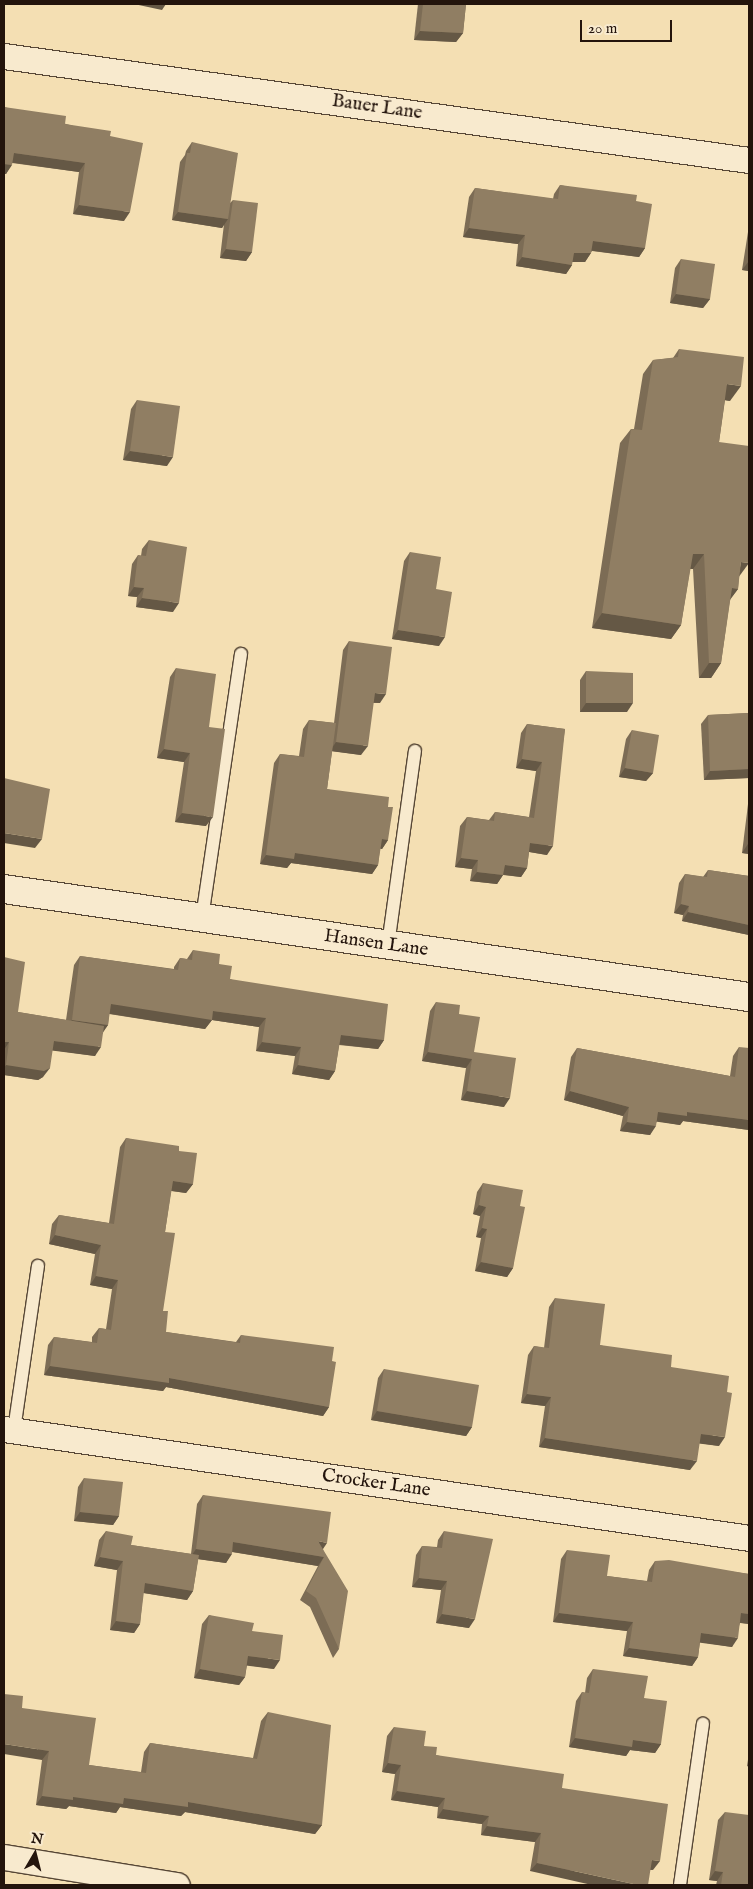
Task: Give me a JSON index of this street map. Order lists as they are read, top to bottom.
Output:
{
  "streets": {
    "street": ["Bauer Lane", "Hansen Lane", "Crocker Lane"]
  },
  "scale_bar": "20 m",
  "north": "top"
}
